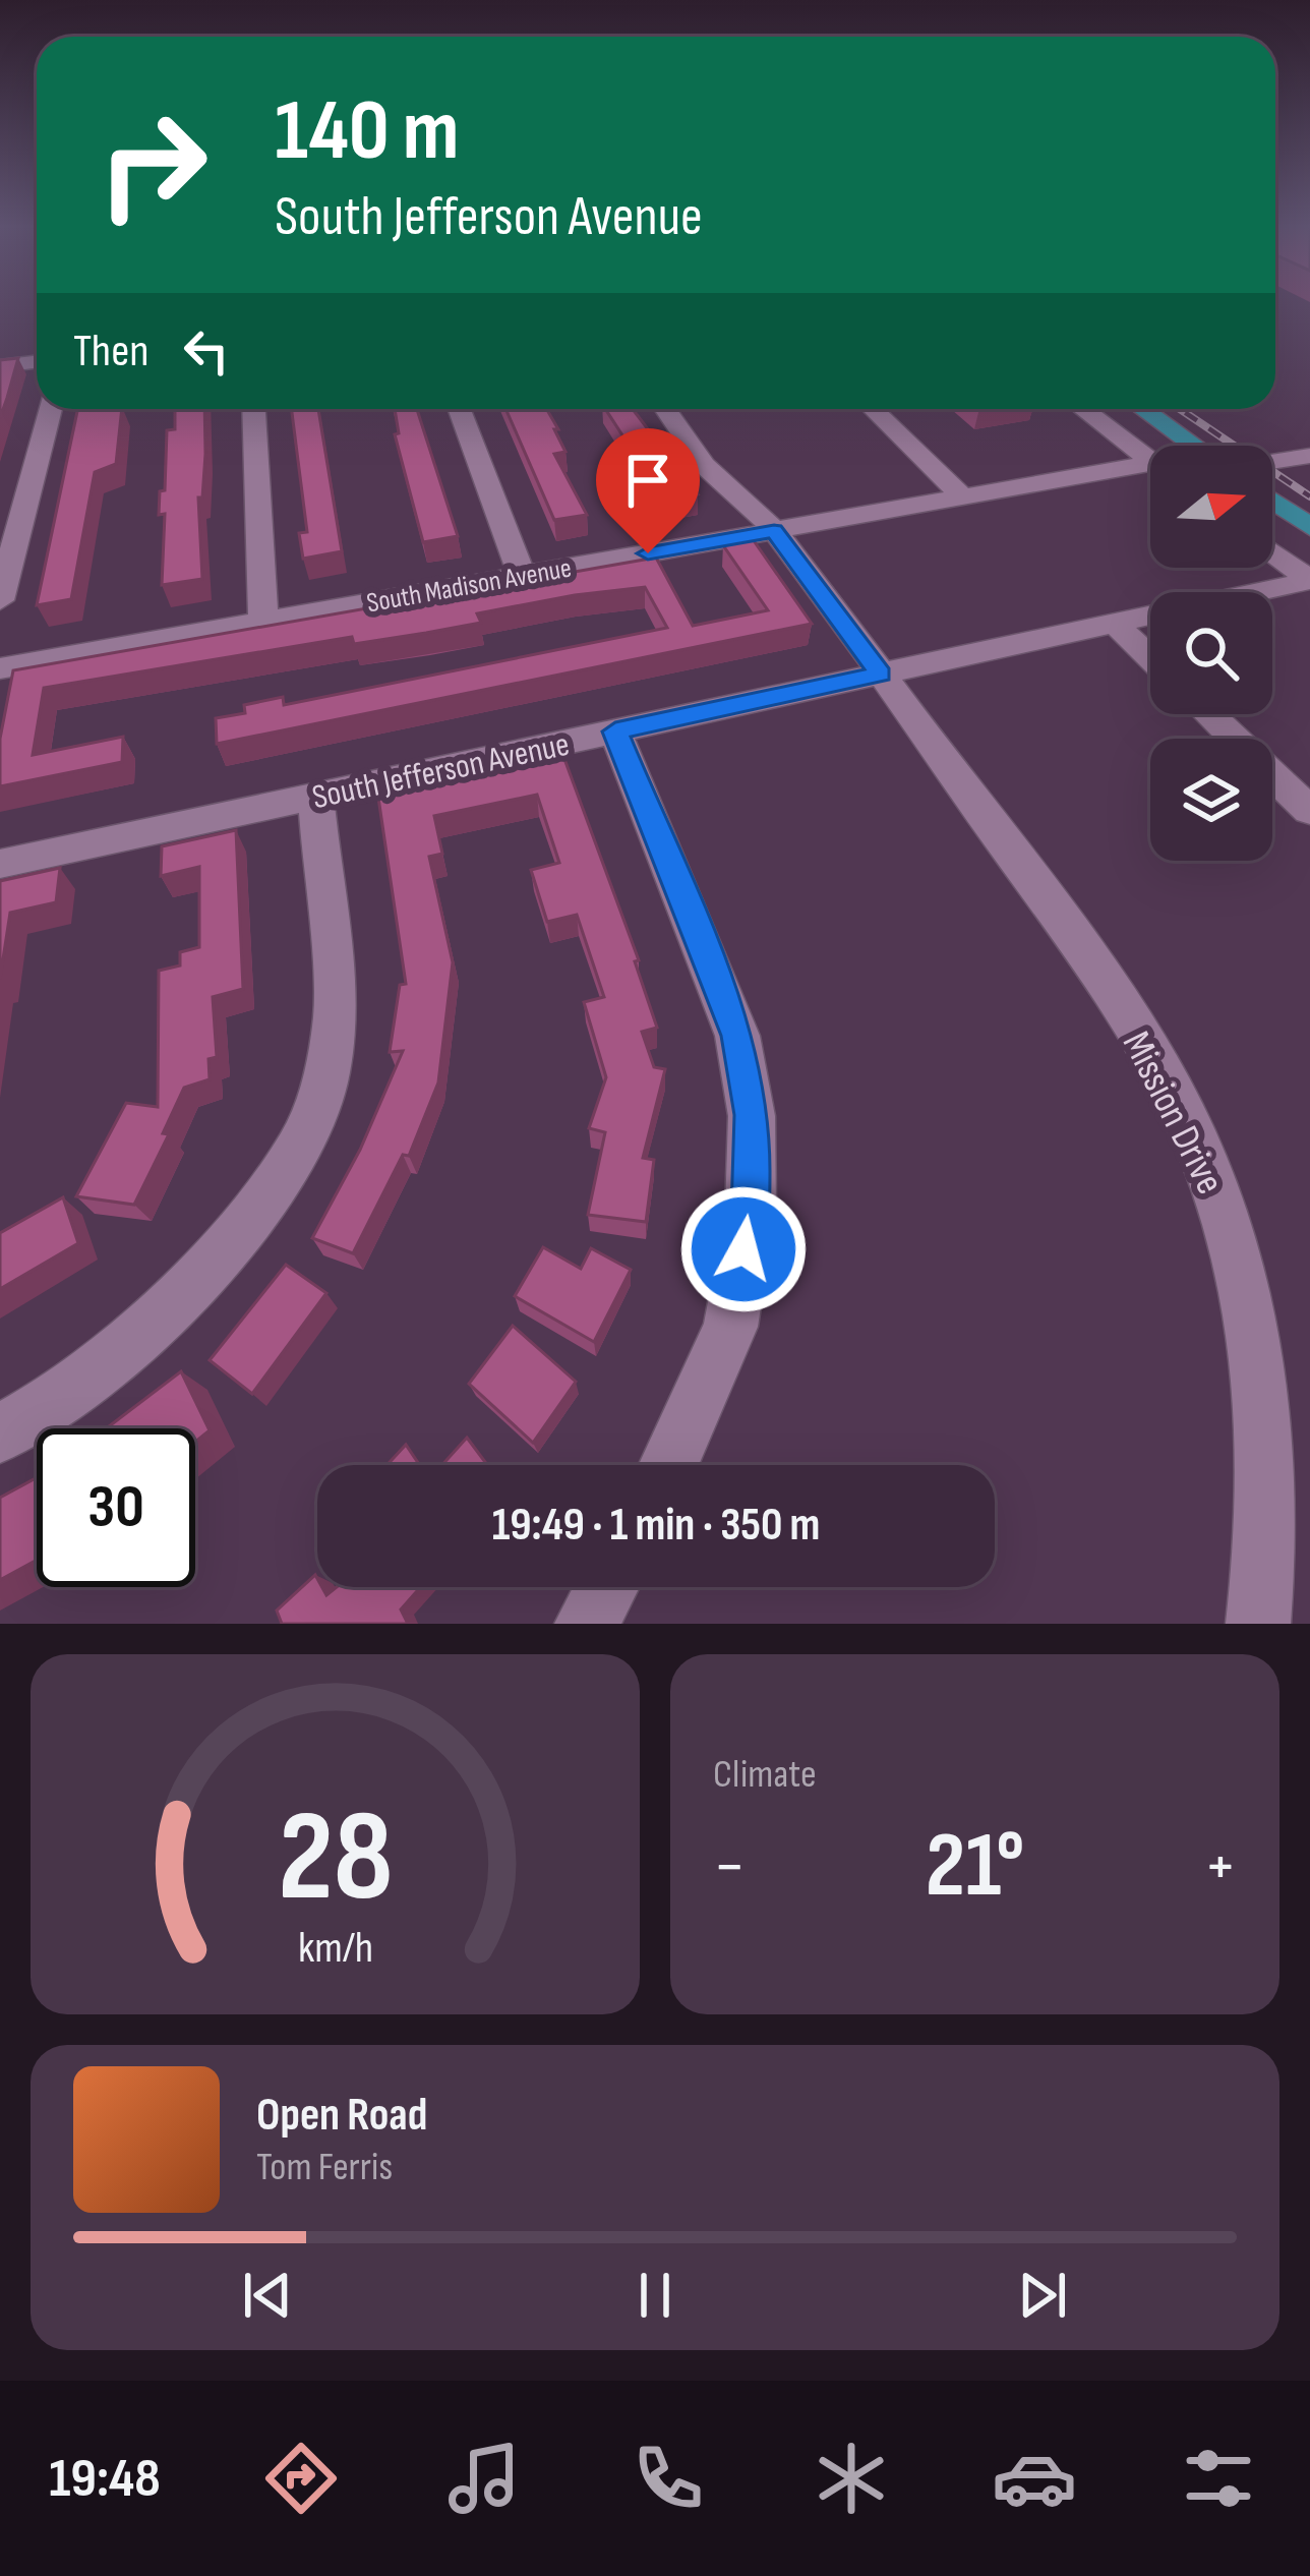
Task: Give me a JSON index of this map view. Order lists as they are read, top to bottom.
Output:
{
  "streets": {
    "street": ["South Madison Avenue", "South Jefferson Avenue", "Mission Drive"]
  },
  "crossings": [
    ["South Madison Avenue", "Mission Drive"],
    ["South Jefferson Avenue", "Mission Drive"]
  ],
  "north": "right",
  "page": {
    "turn": ["140 m", "South Jefferson Avenue"],
    "then": "Then",
    "limit": "30",
    "trip": "19:49 · 1 min · 350 m",
    "tile": "Climate",
    "heat": ["−", "21°", "+"],
    "song": ["Open Road", "Tom Ferris"],
    "tabs": "19:48",
    "gauge": ["28", "km/h"]
  }
}
